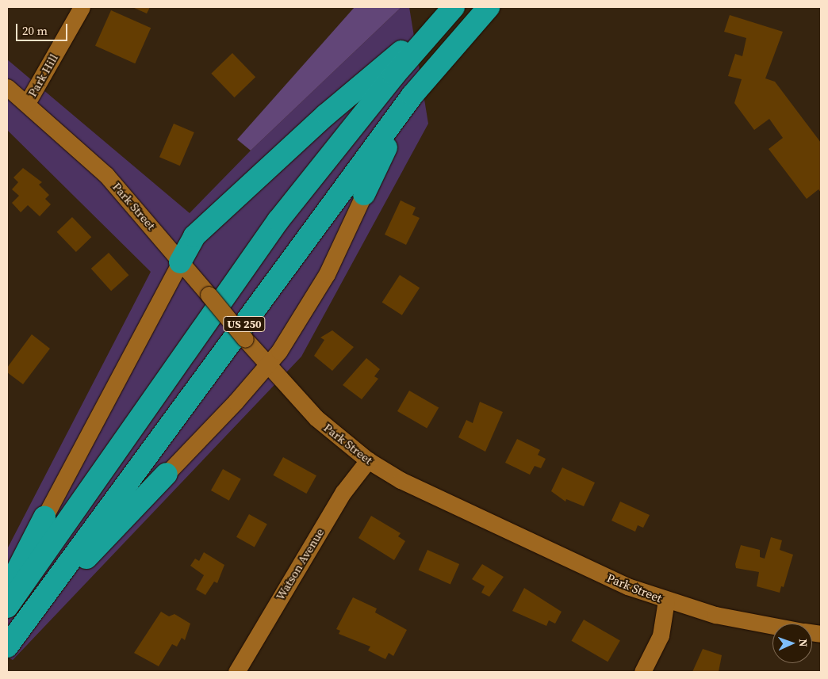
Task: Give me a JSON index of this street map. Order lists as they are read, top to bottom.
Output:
{
  "streets": {
    "highway": ["US 250"],
    "street": ["Park Hill", "Park Street", "Watson Avenue"]
  },
  "crossings": [
    ["Park Hill", "Park Street"],
    ["Park Street", "Watson Avenue"]
  ],
  "scale_bar": "20 m",
  "north": "right"
}
